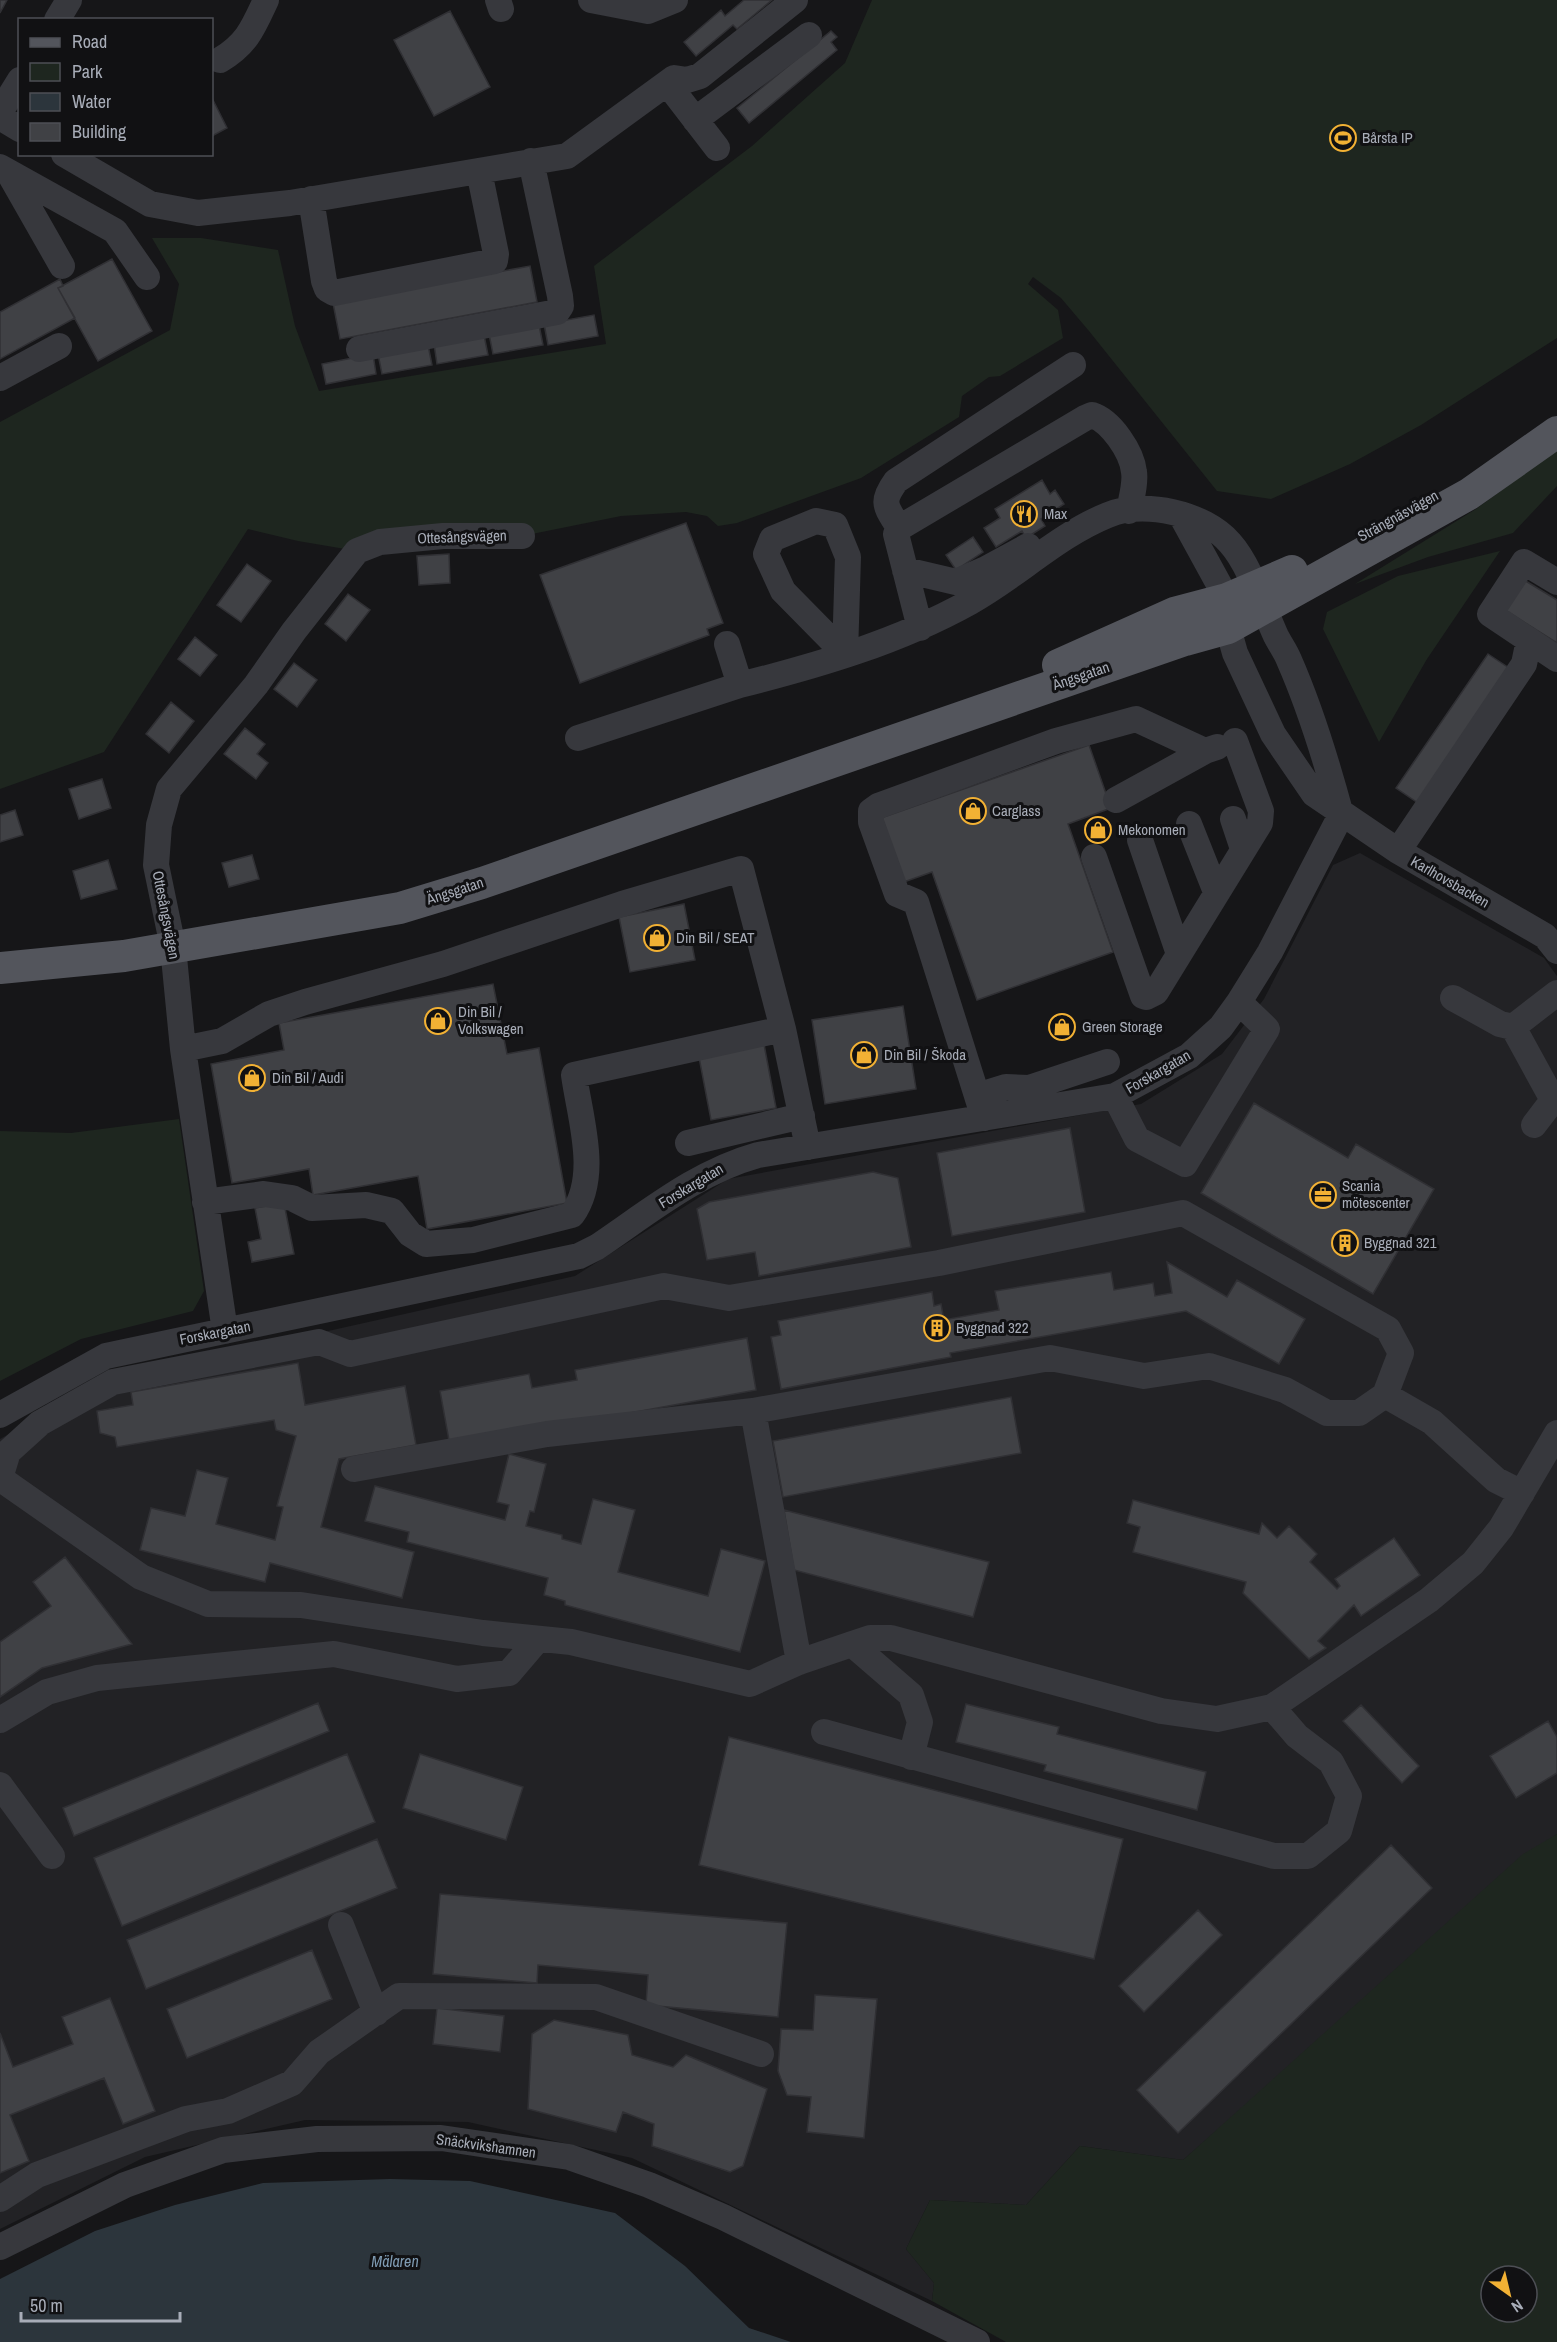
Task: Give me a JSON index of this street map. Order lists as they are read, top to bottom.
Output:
{
  "streets": {
    "main road": ["Strängnäsvägen", "Ängsgatan"],
    "street": [
      "Ottesångsvägen",
      "Karlhovsbacken",
      "Forskargatan",
      "Snäckvikshamnen"
    ]
  },
  "crossings": [
    ["Strängnäsvägen", "Ängsgatan"],
    ["Ottesångsvägen", "Ängsgatan"],
    ["Ottesångsvägen", "Forskargatan"],
    ["Karlhovsbacken", "Forskargatan"]
  ],
  "water": ["Mälaren"],
  "places": {
    "sports": ["Bårsta IP"],
    "restaurant": ["Max"],
    "shop": [
      "Carglass",
      "Mekonomen",
      "Din Bil / SEAT",
      "Din Bil / Volkswagen",
      "Green Storage",
      "Din Bil / Škoda",
      "Din Bil / Audi"
    ],
    "office": ["Scania mötescenter"],
    "building": ["Byggnad 321", "Byggnad 322"]
  },
  "legend": [
    "Road",
    "Park",
    "Water",
    "Building"
  ],
  "scale_bar": "50 m",
  "north": "bottom right"
}
